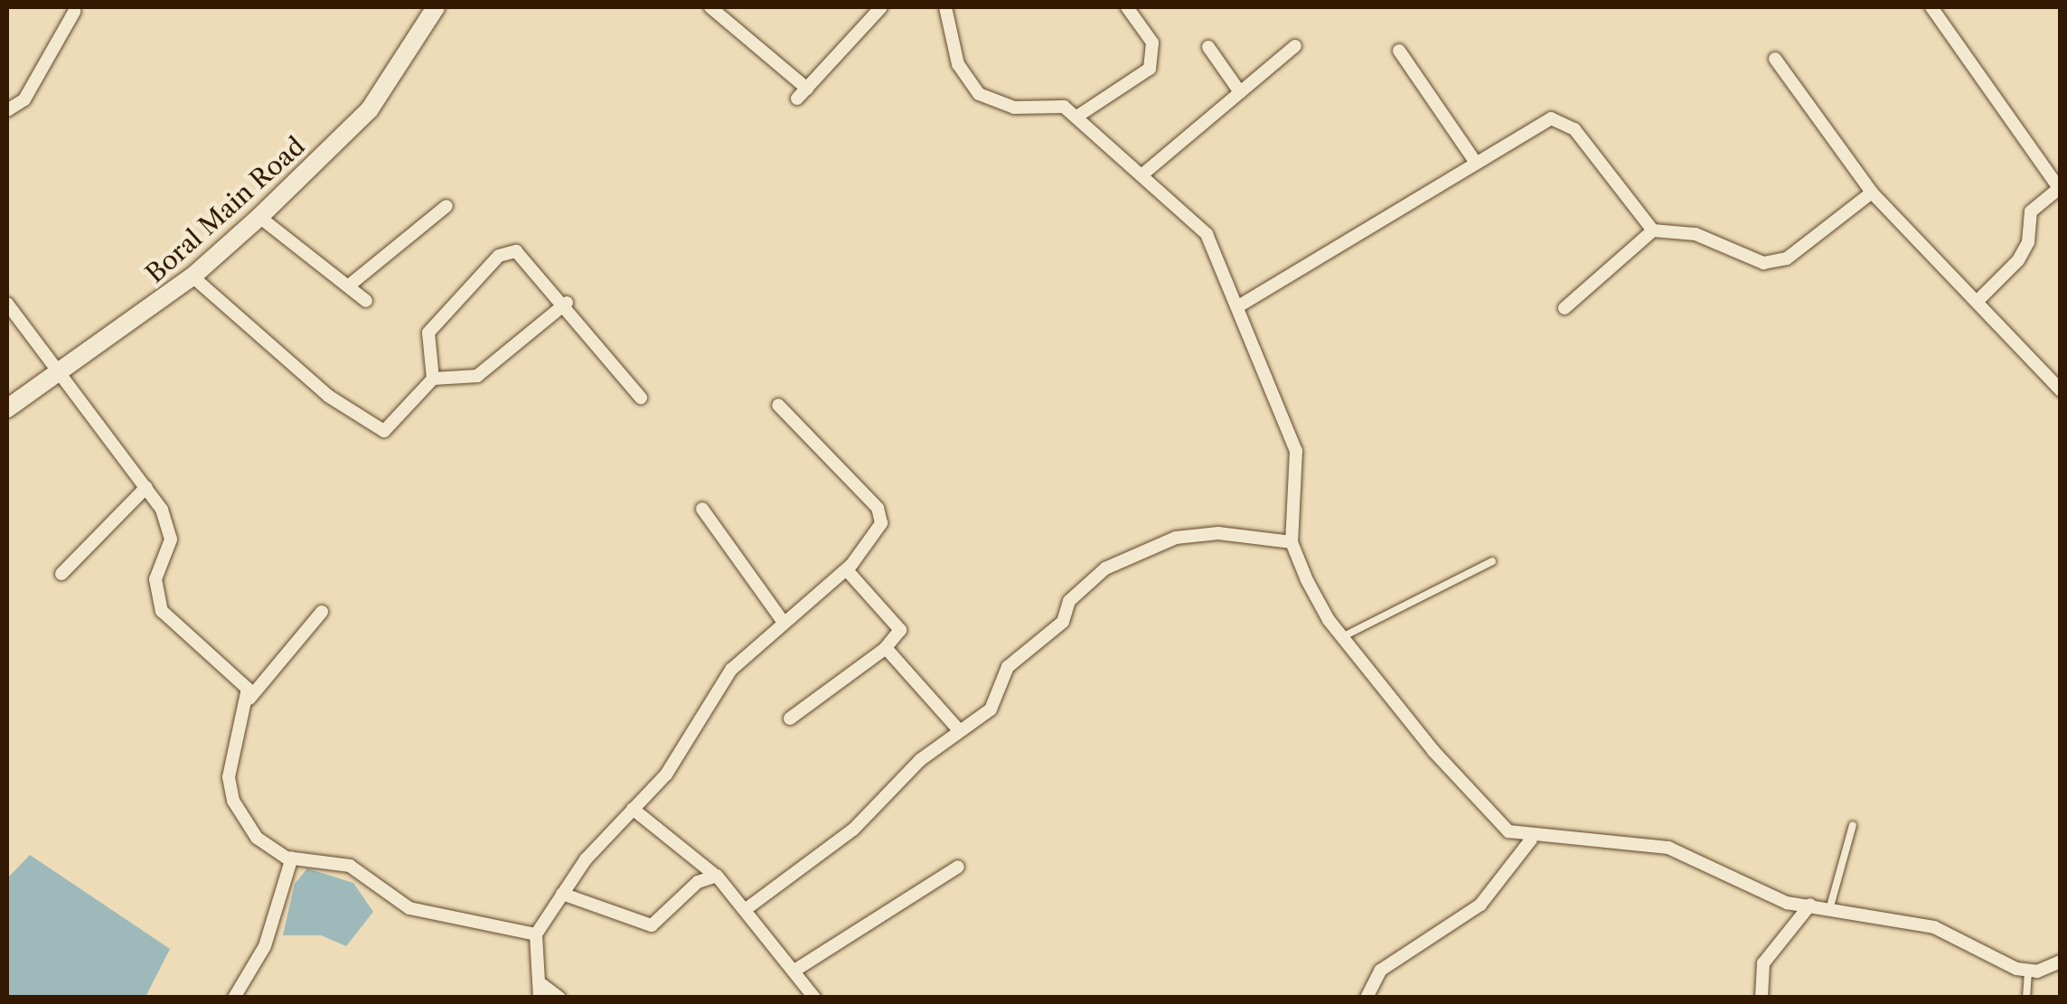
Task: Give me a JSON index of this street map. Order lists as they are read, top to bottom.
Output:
{
  "streets": {
    "main road": ["Boral Main Road"]
  }
}
